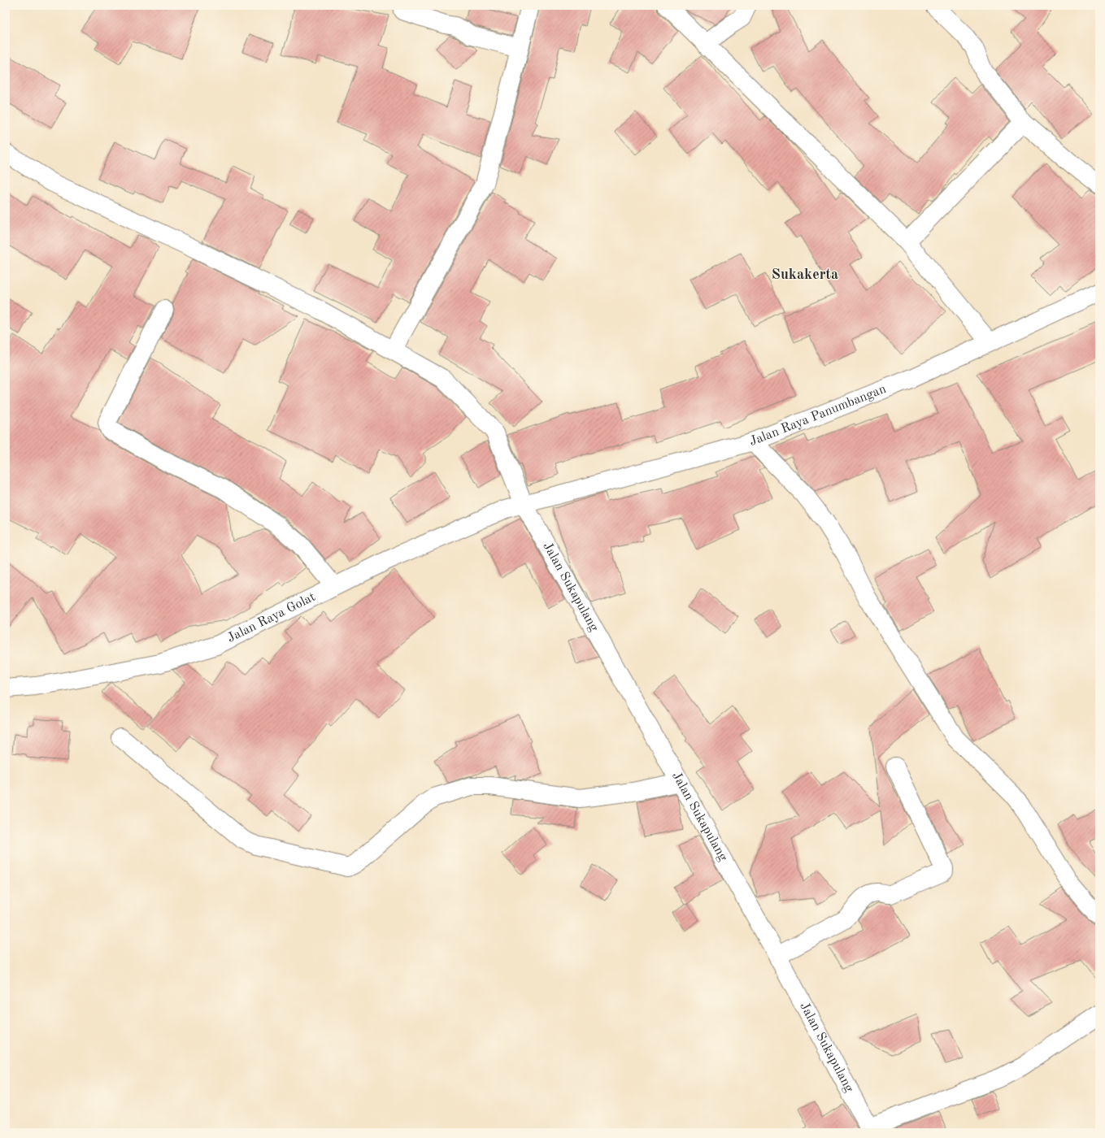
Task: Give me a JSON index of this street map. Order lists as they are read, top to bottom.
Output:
{
  "streets": {
    "street": ["Jalan Raya Panumbangan", "Jalan Sukapulang", "Jalan Raya Golat"]
  },
  "crossings": [
    ["Jalan Raya Panumbangan", "Jalan Sukapulang"],
    ["Jalan Raya Panumbangan", "Jalan Raya Golat"],
    ["Jalan Sukapulang", "Jalan Raya Golat"]
  ],
  "districts": ["Sukakerta"]
}
